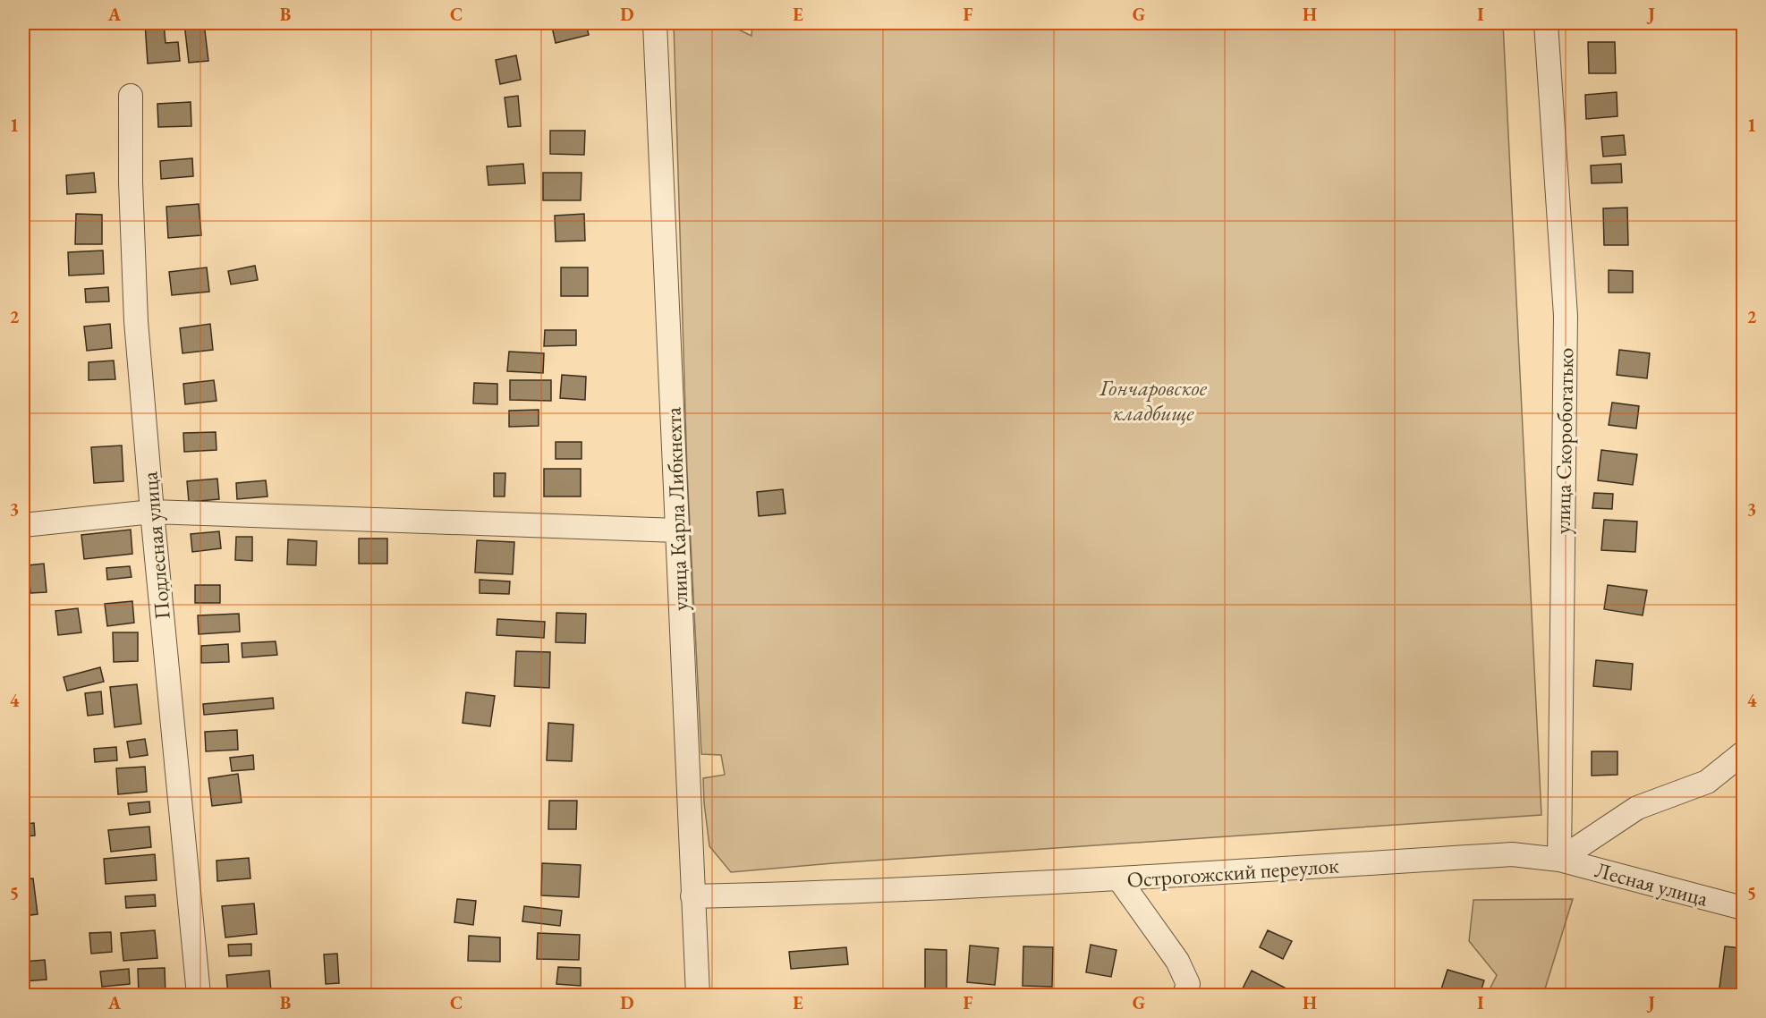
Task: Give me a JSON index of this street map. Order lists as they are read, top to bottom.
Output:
{
  "streets": {
    "street": [
      "улица Скоробогатько",
      "улица Карла Либкнехта",
      "Подлесная улица",
      "Острогожский переулок",
      "Лесная улица"
    ]
  },
  "crossings": [
    ["улица Скоробогатько", "Острогожский переулок"],
    ["улица Скоробогатько", "Лесная улица"],
    ["улица Карла Либкнехта", "Острогожский переулок"],
    ["Острогожский переулок", "Лесная улица"]
  ],
  "parks": ["Гончаровское кладбище"],
  "grid": {
    "columns": [
      "A",
      "B",
      "C",
      "D",
      "E",
      "F",
      "G",
      "H",
      "I",
      "J"
    ],
    "rows": [
      "1",
      "2",
      "3",
      "4",
      "5"
    ]
  }
}
